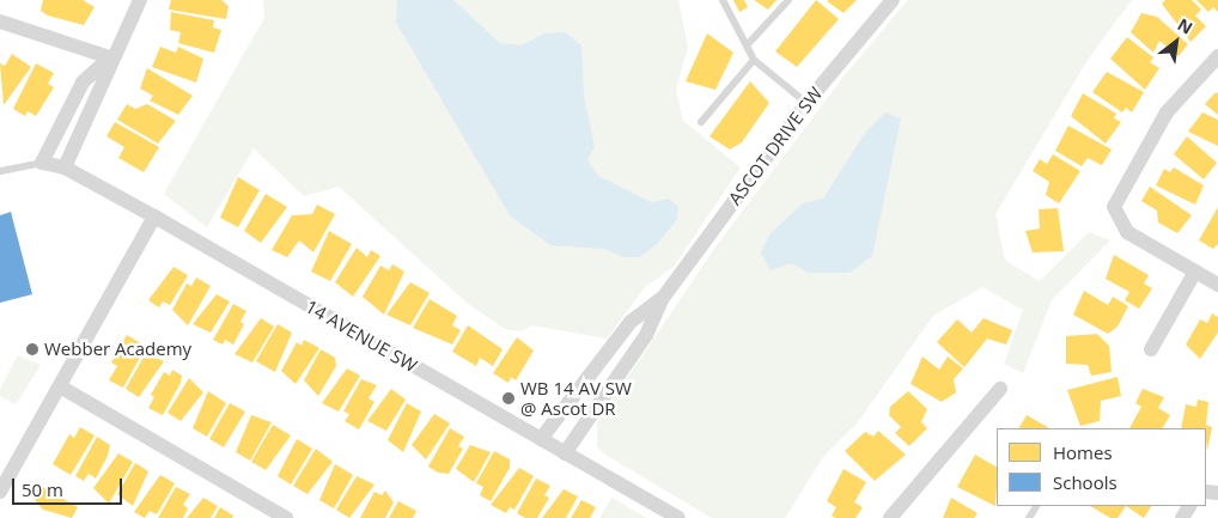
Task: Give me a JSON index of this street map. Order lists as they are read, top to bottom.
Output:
{
  "streets": {
    "street": ["ASCOT DRIVE SW", "14 AVENUE SW"]
  },
  "crossings": [
    ["ASCOT DRIVE SW", "14 AVENUE SW"]
  ],
  "places": ["Webber Academy", "WB 14 AV SW @ Ascot DR"],
  "legend": ["Homes", "Schools"],
  "scale_bar": "50 m",
  "north": "top right"
}
